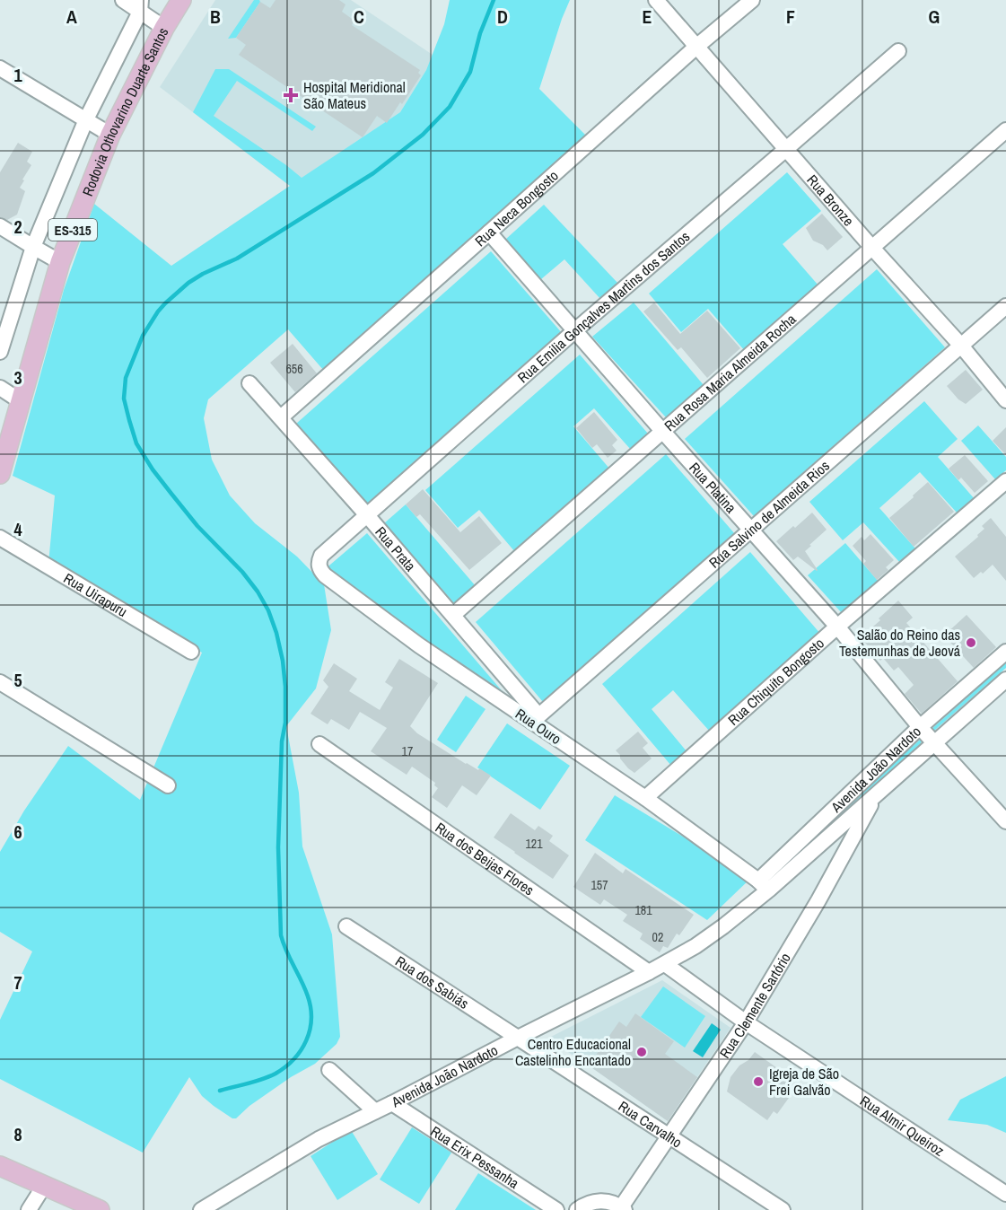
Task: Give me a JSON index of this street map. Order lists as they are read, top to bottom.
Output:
{
  "streets": {
    "main road": ["Rodovia Othovarino Duarte Santos", "ES-315"],
    "street": [
      "Rua Bronze",
      "Rua Neca Bongosto",
      "Rua Emilia Gonçalves Martins dos Santos",
      "Rua Rosa Maria Almeida Rocha",
      "Rua Platina",
      "Rua Salvino de Almeida Rios",
      "Rua Prata",
      "Rua Uirapuru",
      "Rua Chiquito Bongosto",
      "Rua Ouro",
      "Avenida João Nardoto",
      "Rua dos Beijas Flores",
      "Rua dos Sabiás",
      "Rua Clemente Sartório",
      "Rua Carvalho",
      "Rua Almir Queiroz",
      "Rua Erix Pessanha"
    ]
  },
  "crossings": [
    ["Rua Bronze", "Rua Neca Bongosto"],
    ["Rua Bronze", "Rua Emilia Gonçalves Martins dos Santos"],
    ["Rua Bronze", "Rua Rosa Maria Almeida Rocha"],
    ["Rua Bronze", "Rua Salvino de Almeida Rios"],
    ["Rua Neca Bongosto", "Rua Platina"],
    ["Rua Neca Bongosto", "Rua Prata"],
    ["Rua Emilia Gonçalves Martins dos Santos", "Rua Platina"],
    ["Rua Emilia Gonçalves Martins dos Santos", "Rua Prata"],
    ["Rua Emilia Gonçalves Martins dos Santos", "Rua Ouro"],
    ["Rua Rosa Maria Almeida Rocha", "Rua Platina"],
    ["Rua Rosa Maria Almeida Rocha", "Rua Prata"],
    ["Rua Platina", "Rua Salvino de Almeida Rios"],
    ["Rua Platina", "Rua Chiquito Bongosto"],
    ["Rua Platina", "Avenida João Nardoto"],
    ["Rua Salvino de Almeida Rios", "Rua Prata"],
    ["Rua Salvino de Almeida Rios", "Rua Ouro"],
    ["Rua Prata", "Rua Ouro"],
    ["Rua Chiquito Bongosto", "Rua Ouro"],
    ["Rua Ouro", "Avenida João Nardoto"],
    ["Avenida João Nardoto", "Rua dos Beijas Flores"],
    ["Avenida João Nardoto", "Rua dos Sabiás"],
    ["Avenida João Nardoto", "Rua Clemente Sartório"],
    ["Avenida João Nardoto", "Rua Carvalho"],
    ["Avenida João Nardoto", "Rua Almir Queiroz"],
    ["Avenida João Nardoto", "Rua Erix Pessanha"],
    ["Rua dos Sabiás", "Rua Carvalho"],
    ["Rua Clemente Sartório", "Rua Carvalho"],
    ["Rua Clemente Sartório", "Rua Almir Queiroz"]
  ],
  "places": {
    "health": ["Hospital Meridional São Mateus"],
    "other": ["Salão do Reino das Testemunhas de Jeová", "Centro Educacional Castelinho Encantado", "Igreja de São Frei Galvão"]
  },
  "house_numbers": [
    "656",
    "17",
    "121",
    "157",
    "181",
    "02"
  ],
  "grid": {
    "columns": [
      "A",
      "B",
      "C",
      "D",
      "E",
      "F",
      "G"
    ],
    "rows": [
      "1",
      "2",
      "3",
      "4",
      "5",
      "6",
      "7",
      "8"
    ]
  }
}
